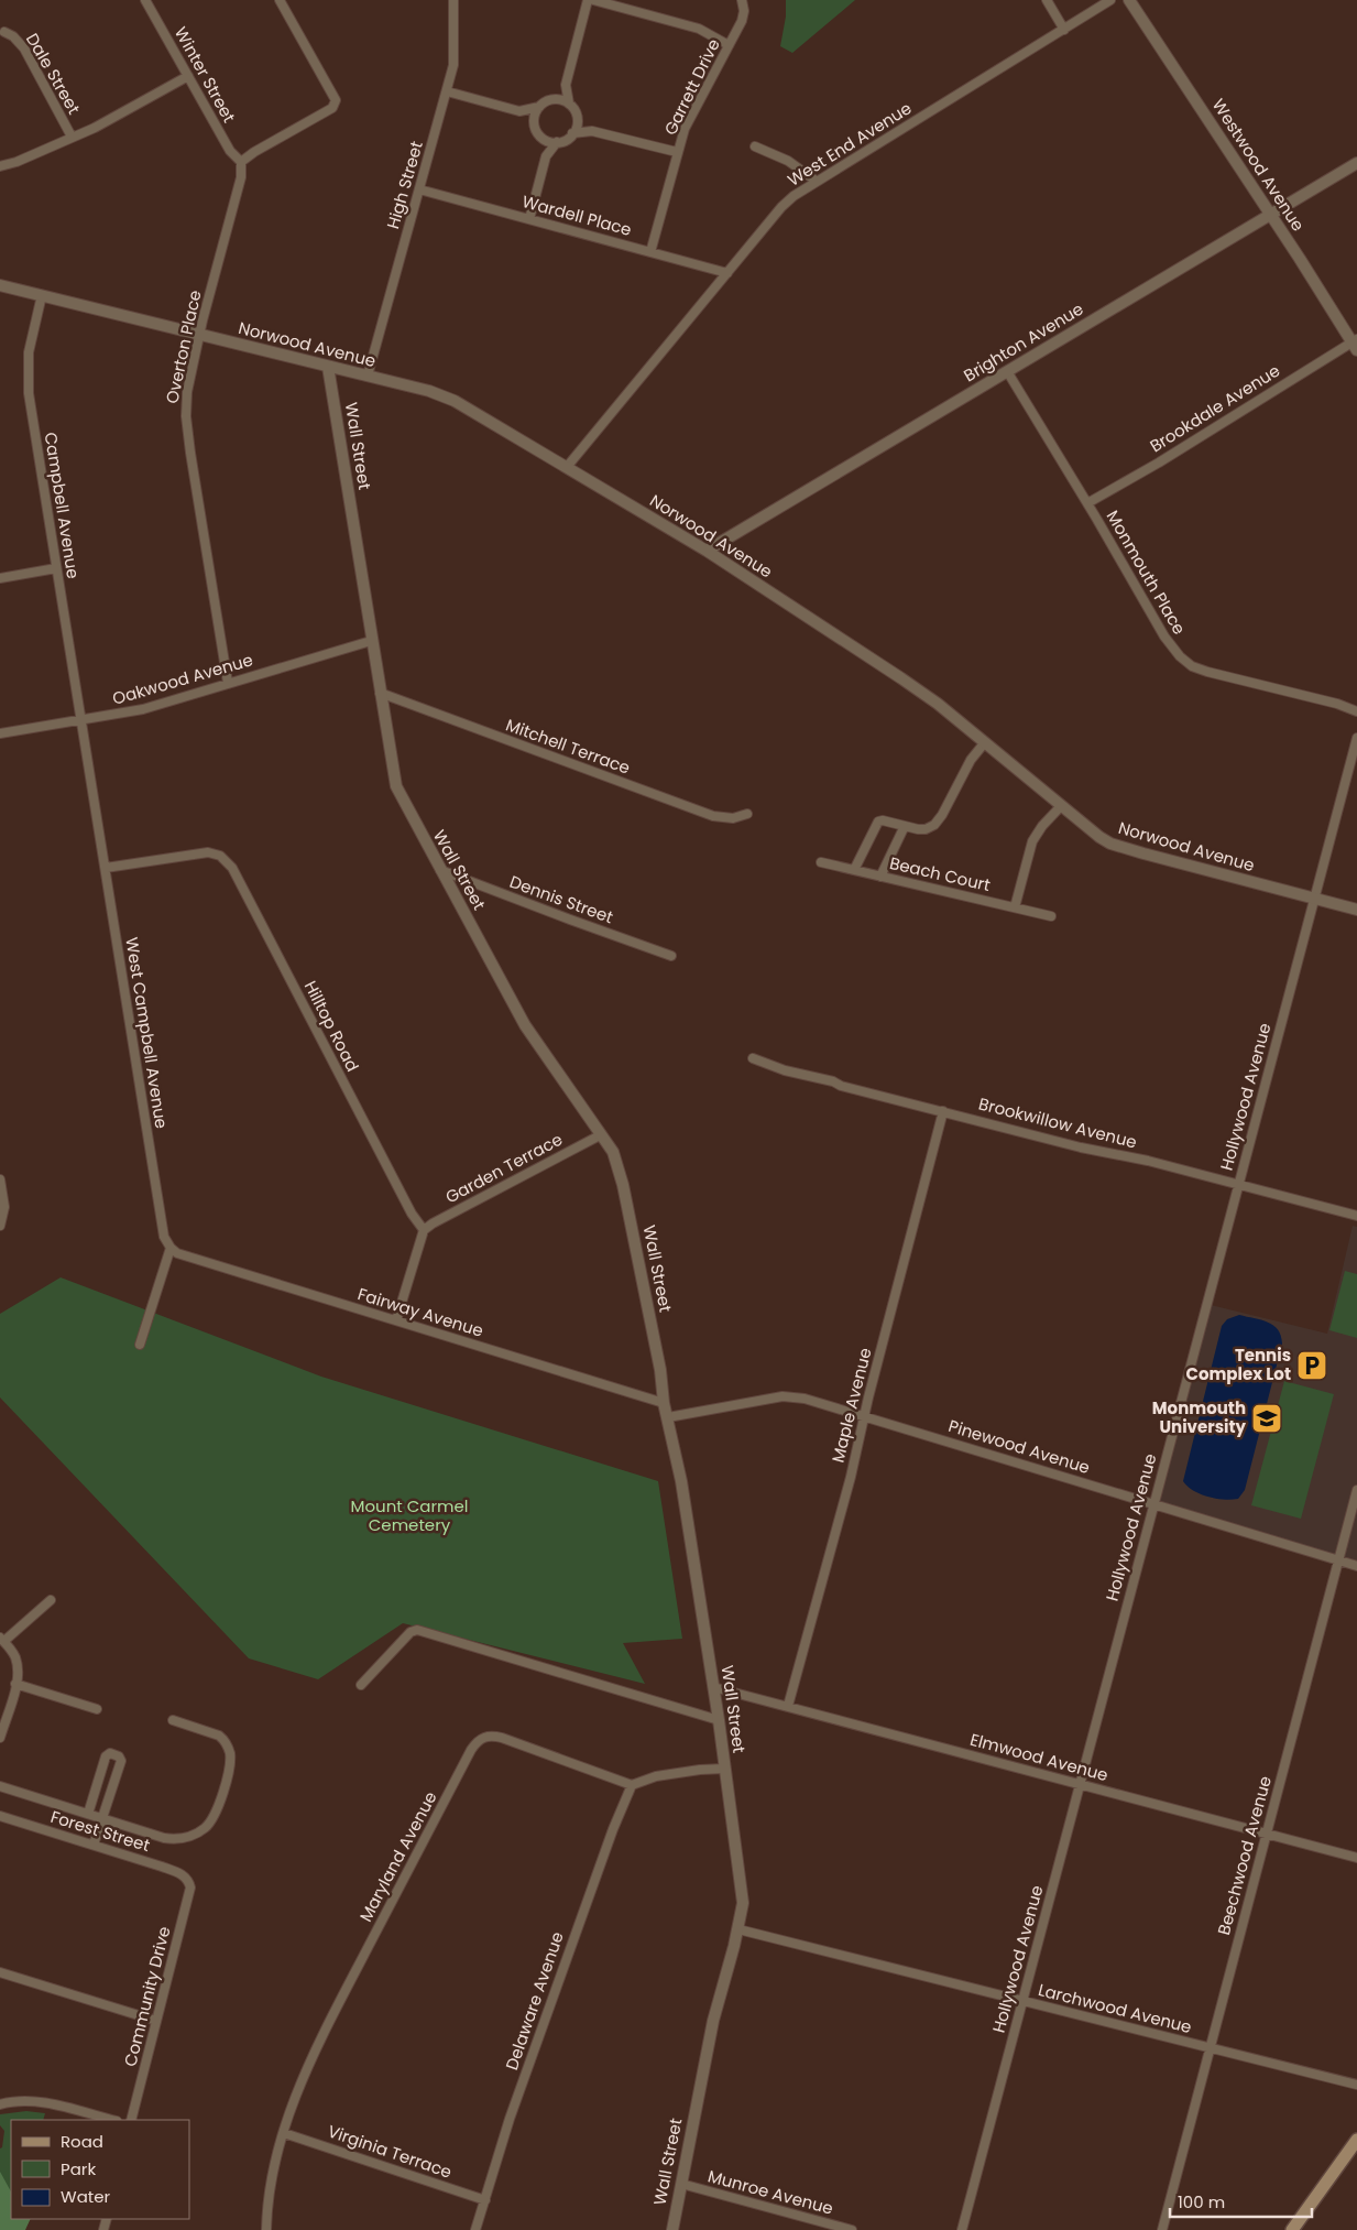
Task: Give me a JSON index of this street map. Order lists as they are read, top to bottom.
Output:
{
  "streets": {
    "street": [
      "Dale Street",
      "Winter Street",
      "Garrett Drive",
      "West End Avenue",
      "Westwood Avenue",
      "High Street",
      "Wardell Place",
      "Brighton Avenue",
      "Norwood Avenue",
      "Overton Place",
      "Brookdale Avenue",
      "Wall Street",
      "Campbell Avenue",
      "Monmouth Place",
      "Oakwood Avenue",
      "Mitchell Terrace",
      "Beach Court",
      "Dennis Street",
      "Hilltop Road",
      "West Campbell Avenue",
      "Hollywood Avenue",
      "Brookwillow Avenue",
      "Garden Terrace",
      "Fairway Avenue",
      "Maple Avenue",
      "Pinewood Avenue",
      "Elmwood Avenue",
      "Forest Street",
      "Beechwood Avenue",
      "Maryland Avenue",
      "Community Drive",
      "Delaware Avenue",
      "Larchwood Avenue",
      "Virginia Terrace",
      "Munroe Avenue"
    ]
  },
  "crossings": [
    ["Winter Street", "Overton Place"],
    ["Garrett Drive", "Wardell Place"],
    ["West End Avenue", "Wardell Place"],
    ["West End Avenue", "Norwood Avenue"],
    ["Westwood Avenue", "Brighton Avenue"],
    ["Westwood Avenue", "Brookdale Avenue"],
    ["High Street", "Wardell Place"],
    ["High Street", "Norwood Avenue"],
    ["Brighton Avenue", "Norwood Avenue"],
    ["Brighton Avenue", "Monmouth Place"],
    ["Norwood Avenue", "Overton Place"],
    ["Norwood Avenue", "Wall Street"],
    ["Norwood Avenue", "Campbell Avenue"],
    ["Norwood Avenue", "Hollywood Avenue"],
    ["Overton Place", "Oakwood Avenue"],
    ["Brookdale Avenue", "Monmouth Place"],
    ["Wall Street", "Oakwood Avenue"],
    ["Wall Street", "Mitchell Terrace"],
    ["Wall Street", "Dennis Street"],
    ["Wall Street", "Garden Terrace"],
    ["Wall Street", "Fairway Avenue"],
    ["Wall Street", "Pinewood Avenue"],
    ["Wall Street", "Elmwood Avenue"],
    ["Wall Street", "Larchwood Avenue"],
    ["Wall Street", "Munroe Avenue"],
    ["Campbell Avenue", "Oakwood Avenue"],
    ["Campbell Avenue", "West Campbell Avenue"],
    ["Oakwood Avenue", "West Campbell Avenue"],
    ["Hilltop Road", "West Campbell Avenue"],
    ["Hilltop Road", "Garden Terrace"],
    ["West Campbell Avenue", "Fairway Avenue"],
    ["Hollywood Avenue", "Brookwillow Avenue"],
    ["Hollywood Avenue", "Pinewood Avenue"],
    ["Hollywood Avenue", "Elmwood Avenue"],
    ["Hollywood Avenue", "Larchwood Avenue"],
    ["Brookwillow Avenue", "Maple Avenue"],
    ["Maple Avenue", "Pinewood Avenue"],
    ["Maple Avenue", "Elmwood Avenue"],
    ["Pinewood Avenue", "Beechwood Avenue"],
    ["Elmwood Avenue", "Beechwood Avenue"],
    ["Forest Street", "Community Drive"],
    ["Beechwood Avenue", "Larchwood Avenue"],
    ["Maryland Avenue", "Delaware Avenue"],
    ["Maryland Avenue", "Virginia Terrace"],
    ["Delaware Avenue", "Virginia Terrace"]
  ],
  "parks": ["Mount Carmel Cemetery"],
  "places": {
    "parking": ["Tennis Complex Lot"],
    "school or university": ["Monmouth University"]
  },
  "legend": ["Road", "Park", "Water"],
  "scale_bar": "100 m"
}
